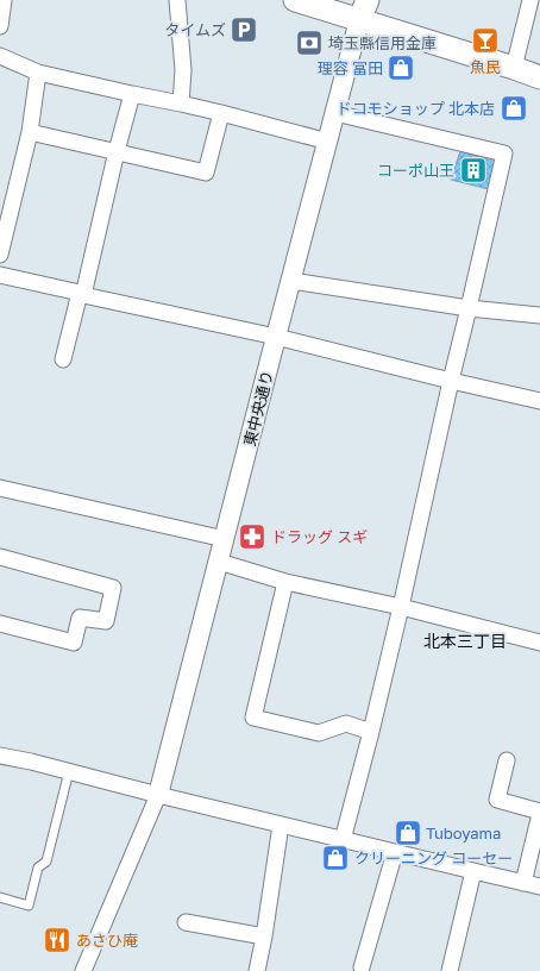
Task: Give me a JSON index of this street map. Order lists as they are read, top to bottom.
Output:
{
  "streets": {
    "street": ["東中央通り"]
  },
  "districts": ["北本三丁目"],
  "places": {
    "parking": ["タイムズ"],
    "bar": ["魚民"],
    "bank": ["埼玉縣信用金庫"],
    "shop": [
      "理容 冨田",
      "ドコモショップ 北本店",
      "Tuboyama",
      "クリーニング コーセー"
    ],
    "building": ["コーポ山王"],
    "pharmacy": ["ドラッグ スギ"],
    "restaurant": ["あさひ庵"]
  }
}
